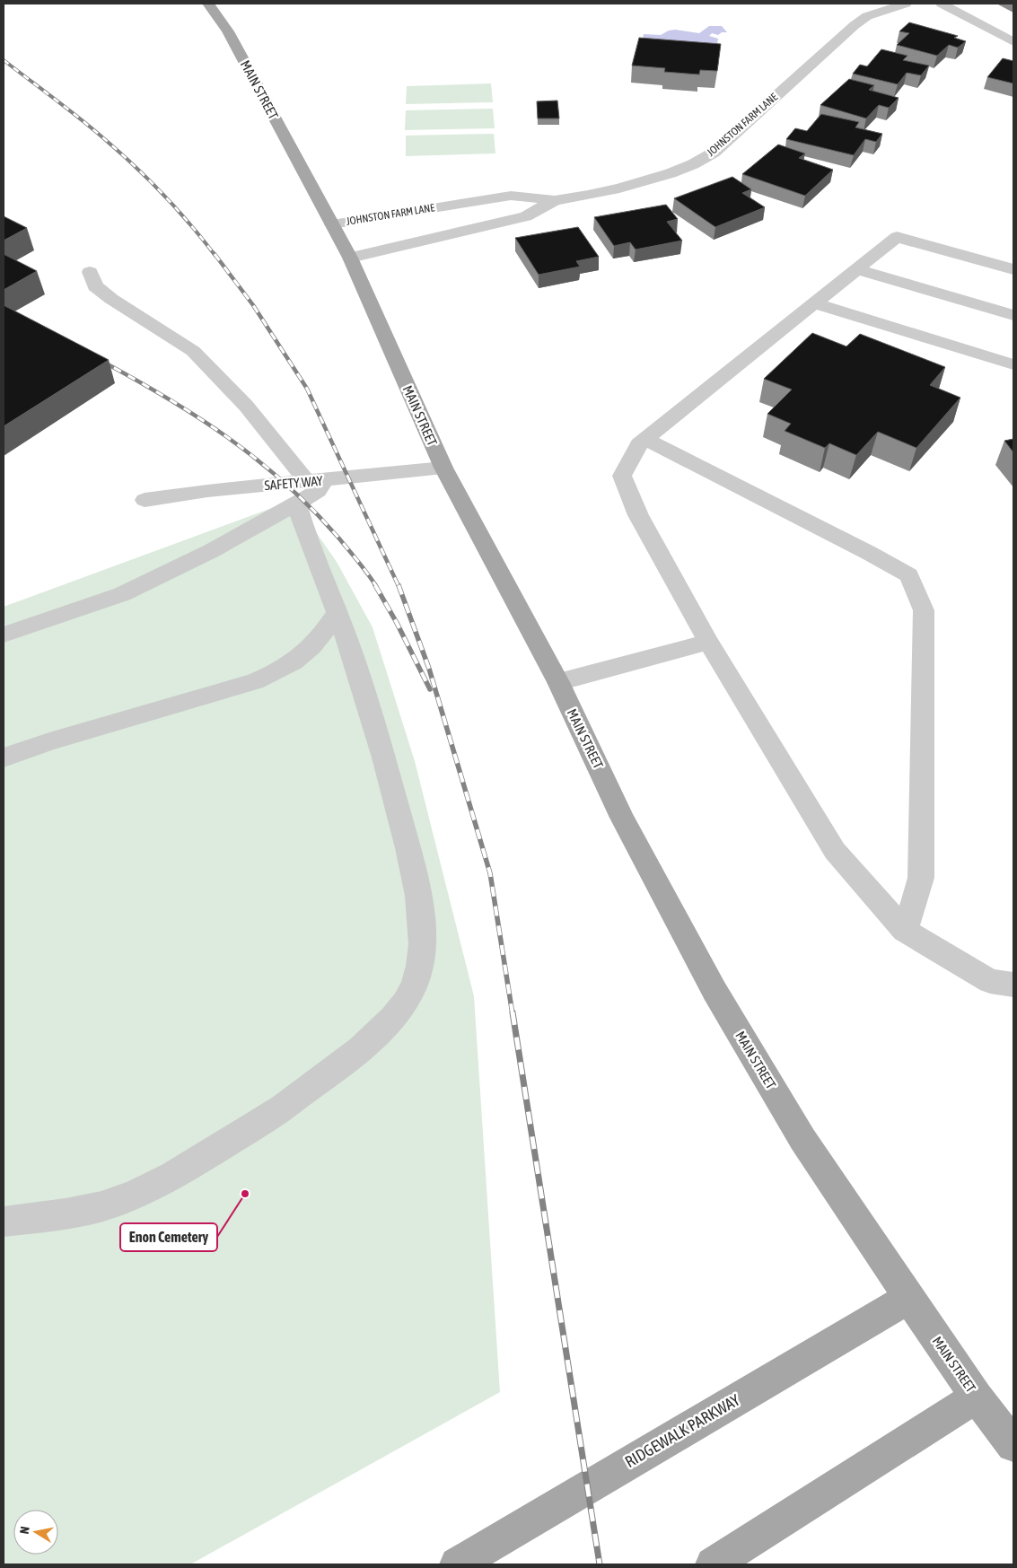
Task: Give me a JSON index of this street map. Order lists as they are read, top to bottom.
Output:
{
  "streets": {
    "main road": ["MAIN STREET", "RIDGEWALK PARKWAY"],
    "street": ["JOHNSTON FARM LANE", "SAFETY WAY"]
  },
  "crossings": [
    ["MAIN STREET", "JOHNSTON FARM LANE"],
    ["MAIN STREET", "SAFETY WAY"],
    ["MAIN STREET", "RIDGEWALK PARKWAY"]
  ],
  "places": ["Enon Cemetery"],
  "north": "left"
}
